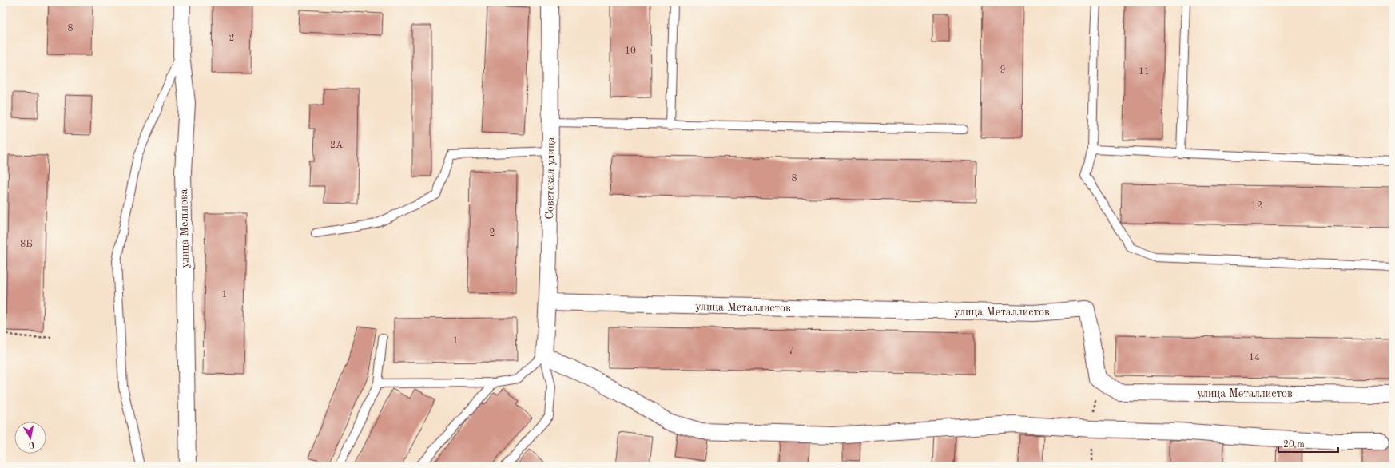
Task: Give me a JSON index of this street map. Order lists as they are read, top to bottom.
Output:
{
  "streets": {
    "street": ["Советская улица", "улица Мельнова", "улица Металлистов"]
  },
  "crossings": [
    ["Советская улица", "улица Металлистов"]
  ],
  "house_numbers": [
    "8",
    "2",
    "10",
    "9",
    "11",
    "2А",
    "8",
    "12",
    "2",
    "8Б",
    "1",
    "1",
    "7",
    "14"
  ],
  "scale_bar": "20 m",
  "north": "bottom"
}
